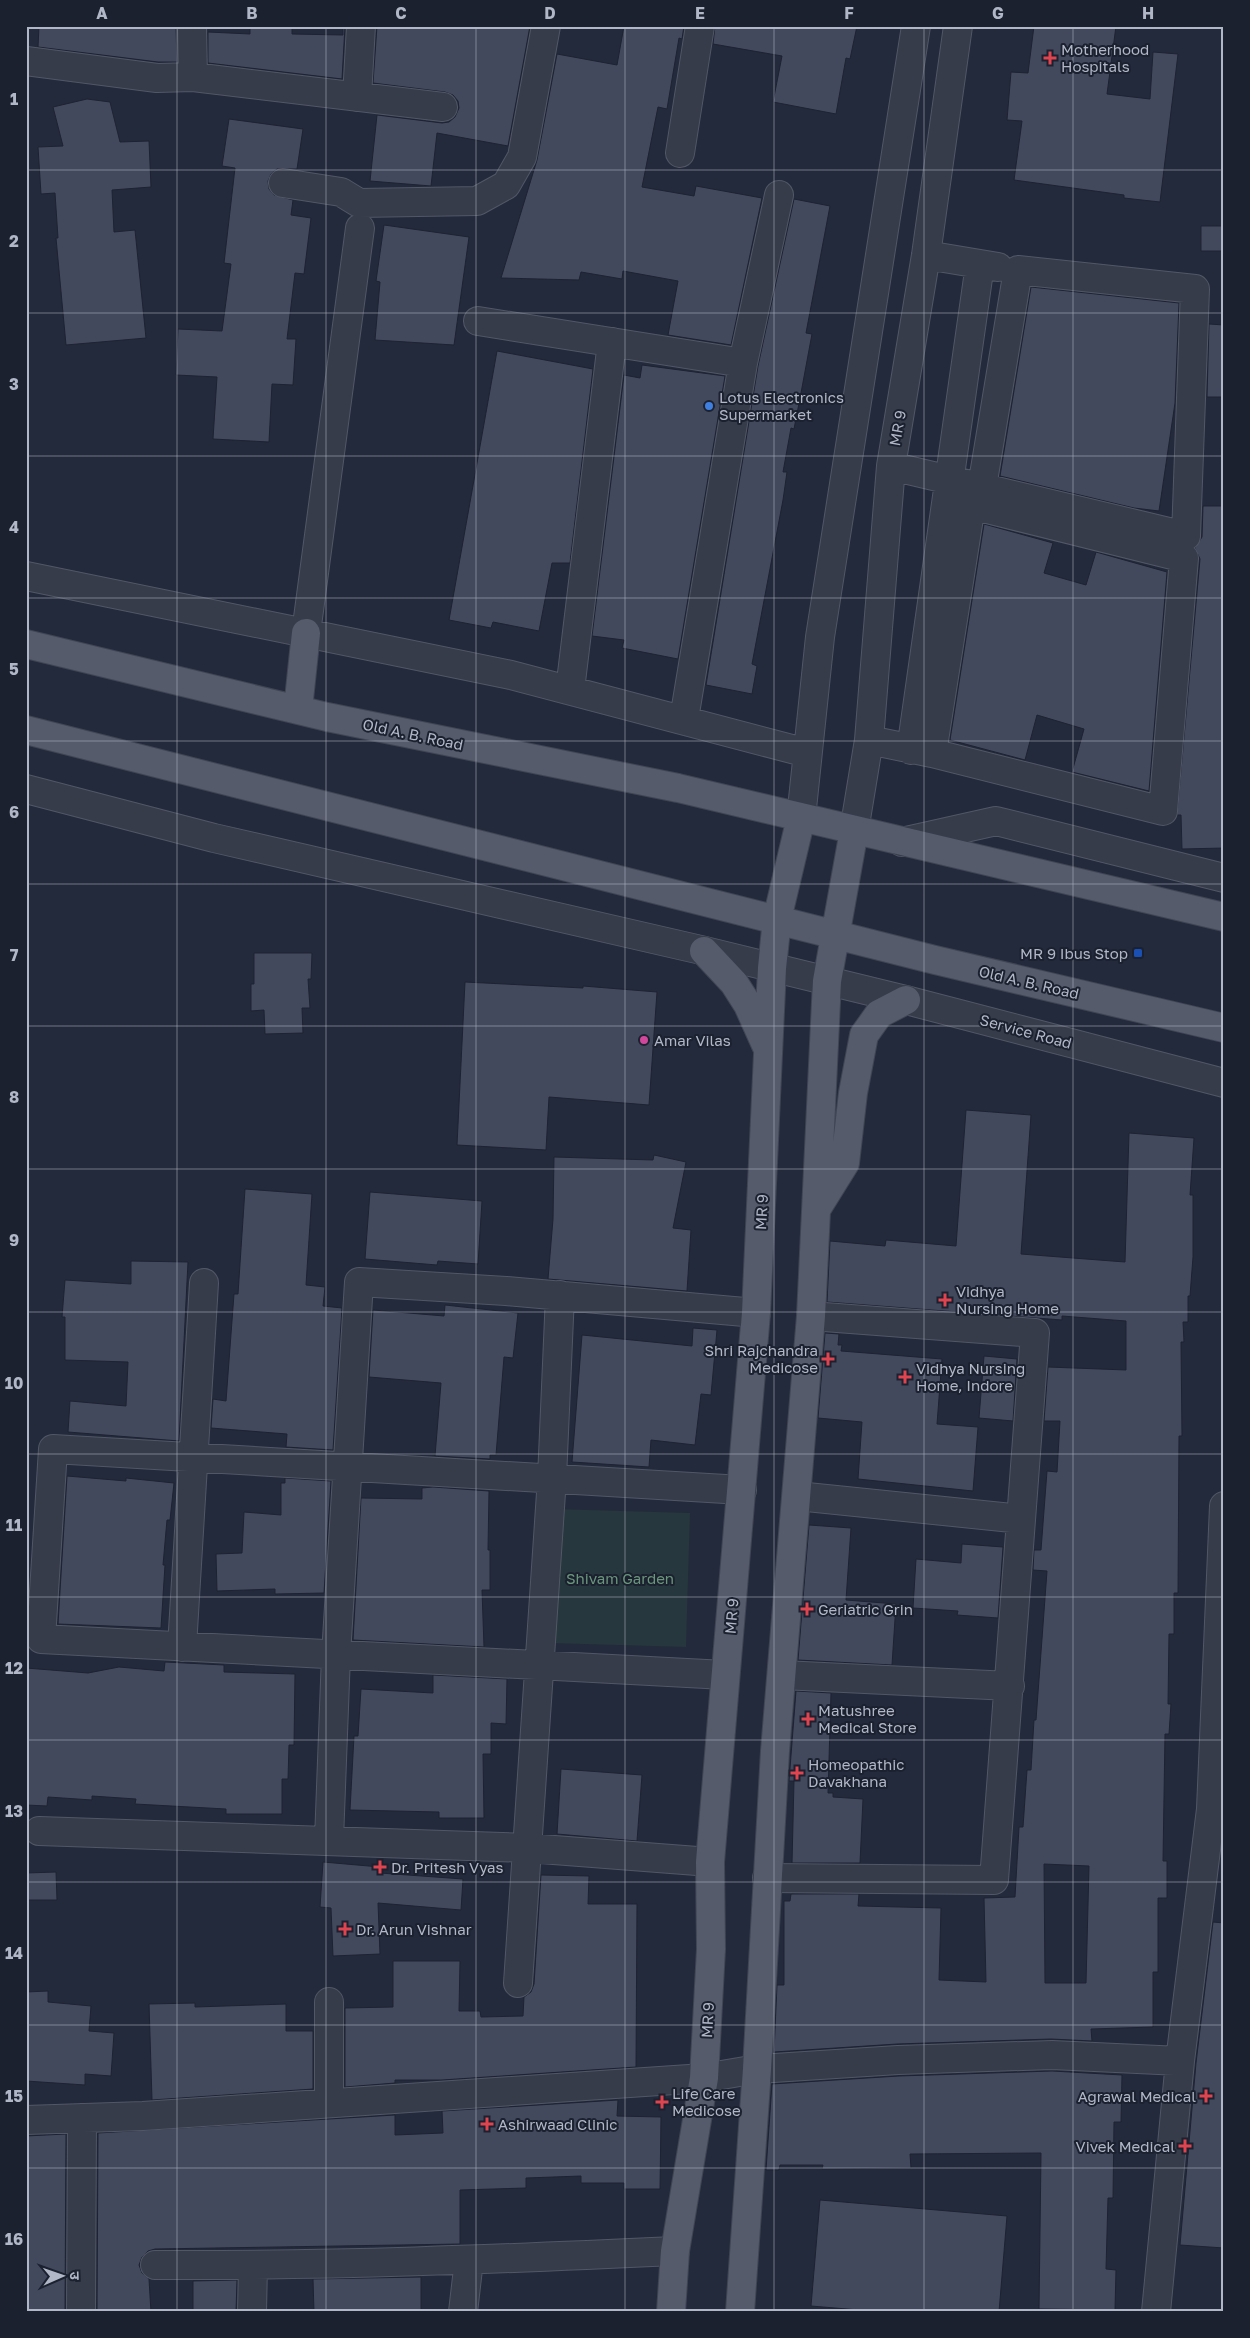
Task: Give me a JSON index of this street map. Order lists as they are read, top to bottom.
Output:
{
  "streets": {
    "main road": ["MR 9", "Old A. B. Road"],
    "street": ["Service Road"]
  },
  "crossings": [
    ["MR 9", "Old A. B. Road"],
    ["MR 9", "Service Road"]
  ],
  "parks": ["Shivam Garden"],
  "places": {
    "health": [
      "Motherhood Hospitals",
      "Vidhya Nursing Home",
      "Shri Rajchandra Medicose",
      "Vidhya Nursing Home, Indore",
      "Geriatric Grin",
      "Matushree Medical Store",
      "Homeopathic Davakhana",
      "Dr. Pritesh Vyas",
      "Dr. Arun Vishnar",
      "Agrawal Medical",
      "Life Care Medicose",
      "Ashirwaad Clinic",
      "Vivek Medical"
    ],
    "other": ["Lotus Electronics Supermarket", "Amar Vilas"],
    "transit": ["MR 9 Ibus Stop"]
  },
  "north": "right",
  "grid": {
    "columns": [
      "A",
      "B",
      "C",
      "D",
      "E",
      "F",
      "G",
      "H"
    ],
    "rows": [
      "1",
      "2",
      "3",
      "4",
      "5",
      "6",
      "7",
      "8",
      "9",
      "10",
      "11",
      "12",
      "13",
      "14",
      "15",
      "16"
    ]
  }
}
